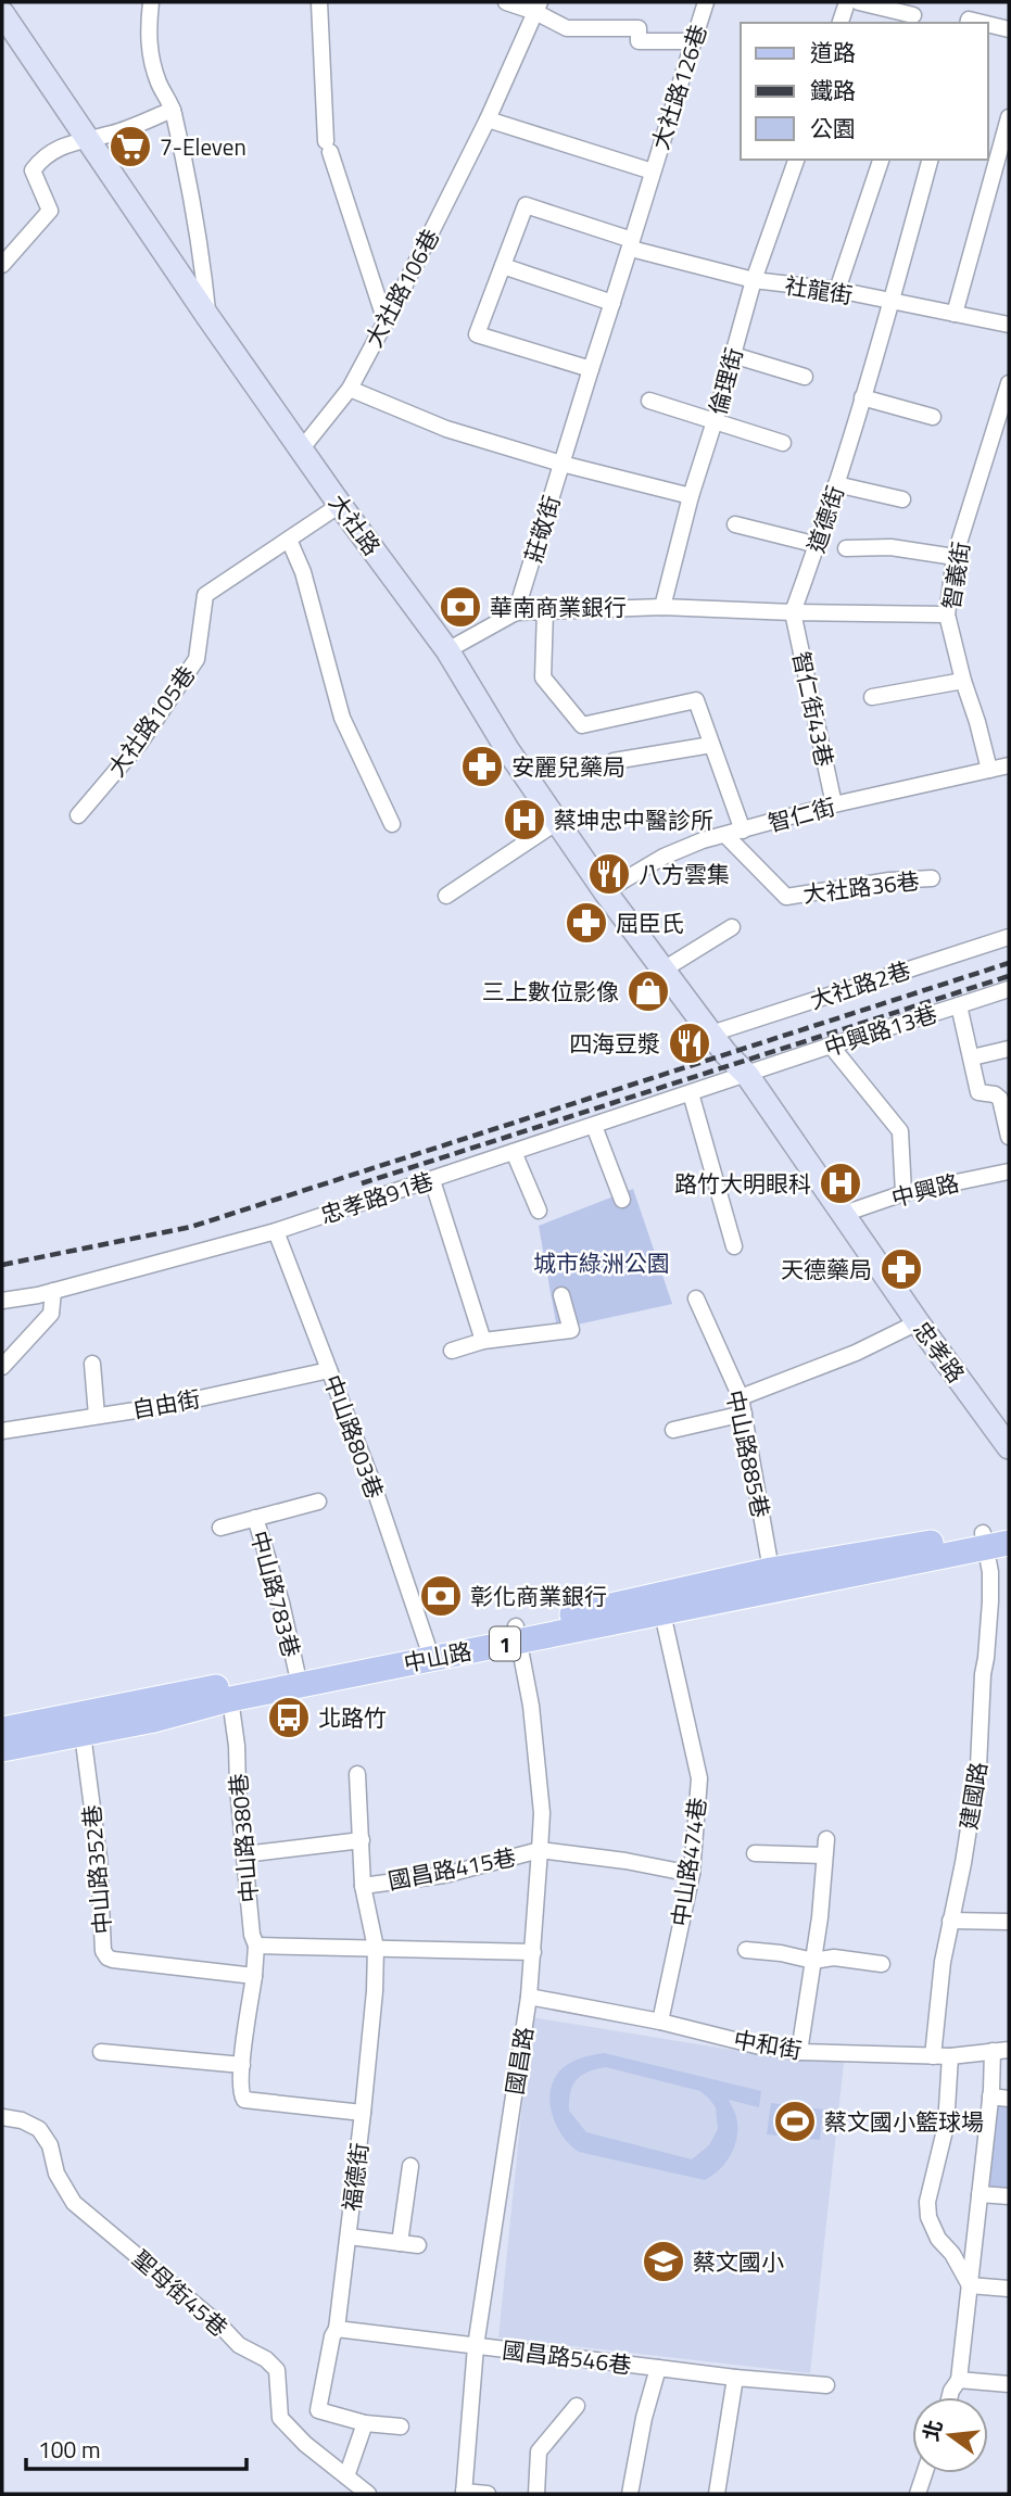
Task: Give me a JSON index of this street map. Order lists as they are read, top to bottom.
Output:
{
  "streets": {
    "main road": ["1", "中山路"],
    "street": [
      "大社路126巷",
      "大社路106巷",
      "社龍街",
      "倫理街",
      "道德街",
      "大社路",
      "莊敬街",
      "智義街",
      "智仁街43巷",
      "大社路105巷",
      "智仁街",
      "大社路36巷",
      "大社路2巷",
      "中興路13巷",
      "中興路",
      "忠孝路91巷",
      "忠孝路",
      "自由街",
      "中山路803巷",
      "中山路885巷",
      "中山路783巷",
      "建國路",
      "中山路380巷",
      "中山路474巷",
      "國昌路415巷",
      "中山路352巷",
      "中和街",
      "國昌路",
      "福德街",
      "聖母街45巷",
      "國昌路546巷"
    ]
  },
  "crossings": [
    ["大社路126巷", "大社路106巷"],
    ["大社路126巷", "社龍街"],
    ["大社路126巷", "莊敬街"],
    ["大社路106巷", "大社路"],
    ["社龍街", "倫理街"],
    ["社龍街", "道德街"],
    ["道德街", "智仁街43巷"],
    ["大社路", "大社路105巷"],
    ["大社路", "智仁街"],
    ["大社路", "大社路2巷"],
    ["大社路", "忠孝路"],
    ["智義街", "智仁街"],
    ["智仁街43巷", "智仁街"],
    ["智仁街", "大社路36巷"],
    ["大社路2巷", "忠孝路"],
    ["中興路13巷", "忠孝路91巷"],
    ["中興路13巷", "忠孝路"],
    ["中興路", "忠孝路"],
    ["忠孝路91巷", "忠孝路"],
    ["忠孝路91巷", "中山路803巷"],
    ["自由街", "中山路803巷"],
    ["中山路803巷", "中山路"],
    ["中山路885巷", "中山路"],
    ["中山路783巷", "中山路"],
    ["中山路", "建國路"],
    ["中山路", "中山路380巷"],
    ["中山路", "中山路474巷"],
    ["中山路", "中山路352巷"],
    ["中山路", "國昌路"],
    ["建國路", "中和街"],
    ["中山路380巷", "中山路352巷"],
    ["中山路474巷", "中和街"],
    ["國昌路415巷", "國昌路"],
    ["國昌路415巷", "福德街"],
    ["中和街", "國昌路"],
    ["國昌路", "國昌路546巷"]
  ],
  "parks": ["城市綠洲公園"],
  "places": {
    "supermarket": ["7-Eleven"],
    "bank": ["華南商業銀行", "彰化商業銀行"],
    "pharmacy": ["安麗兒藥局", "屈臣氏", "天德藥局"],
    "hospital": ["蔡坤忠中醫診所", "路竹大明眼科"],
    "restaurant": ["八方雲集", "四海豆漿"],
    "shop": ["三上數位影像"],
    "bus stop": ["北路竹"],
    "sports": ["蔡文國小籃球場"],
    "school or university": ["蔡文國小"]
  },
  "legend": ["道路", "鐵路", "公園"],
  "scale_bar": "100 m",
  "north": "left"
}
